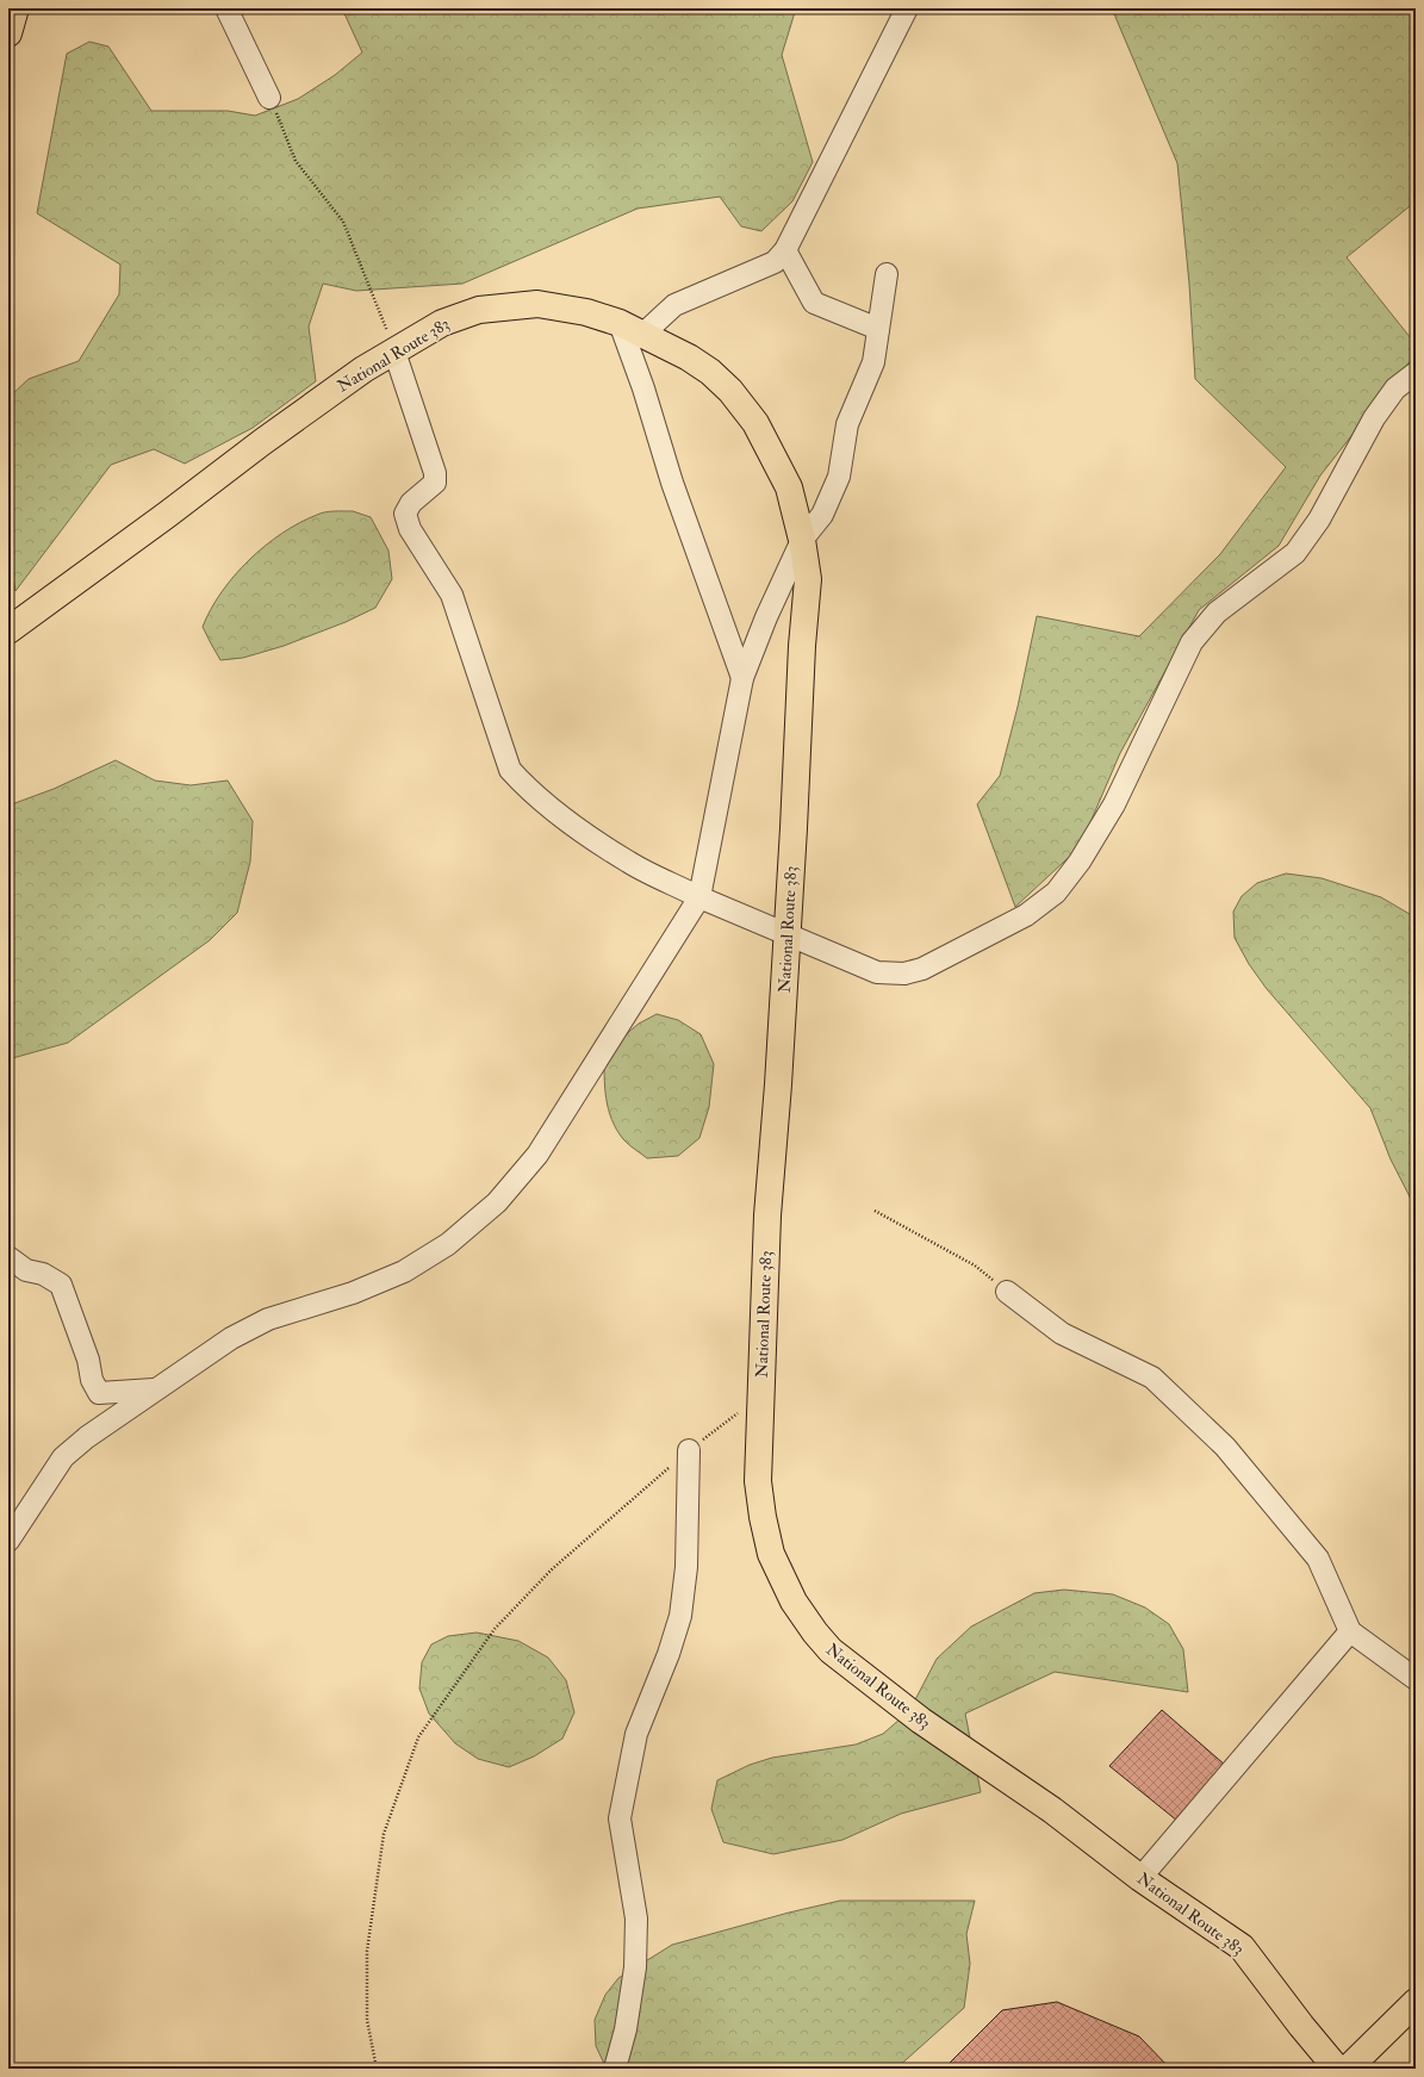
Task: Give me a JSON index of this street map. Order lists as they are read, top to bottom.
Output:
{
  "streets": {
    "highway": ["National Route 383"]
  }
}
